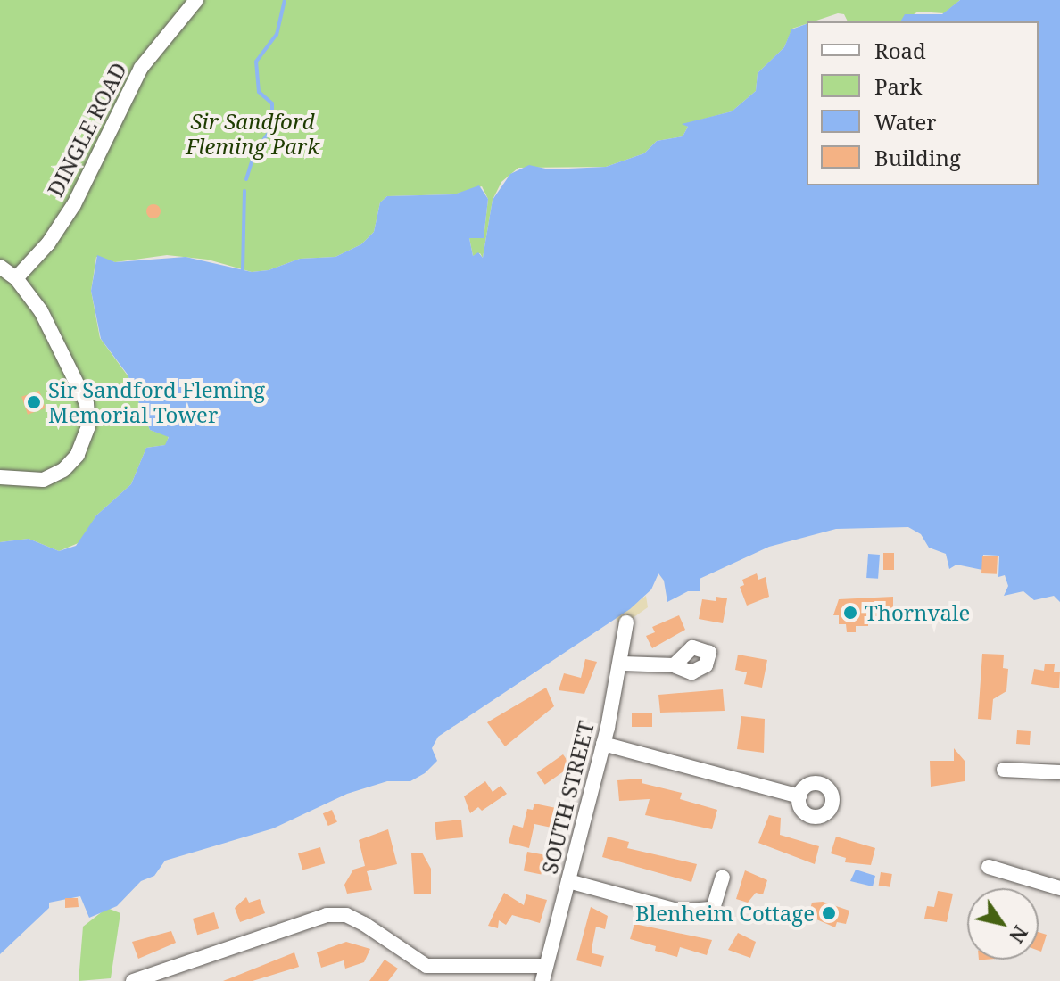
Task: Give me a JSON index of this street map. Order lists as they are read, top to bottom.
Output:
{
  "streets": {
    "street": ["DINGLE ROAD", "SOUTH STREET"]
  },
  "parks": ["Sir Sandford Fleming Park"],
  "places": ["Sir Sandford Fleming Memorial Tower", "Thornvale", "Blenheim Cottage"],
  "legend": [
    "Road",
    "Park",
    "Water",
    "Building"
  ],
  "north": "bottom right"
}
